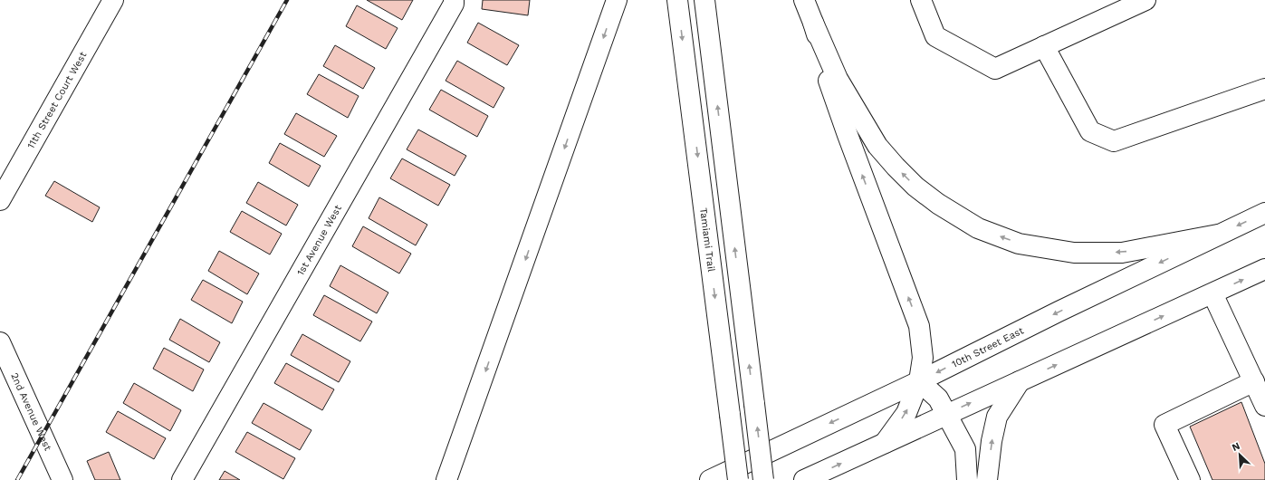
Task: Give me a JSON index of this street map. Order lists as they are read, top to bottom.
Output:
{
  "streets": {
    "main road": [
      "11th Street Court West",
      "1st Avenue West",
      "Tamiami Trail",
      "10th Street East",
      "2nd Avenue West"
    ]
  },
  "north": "top left"
}
